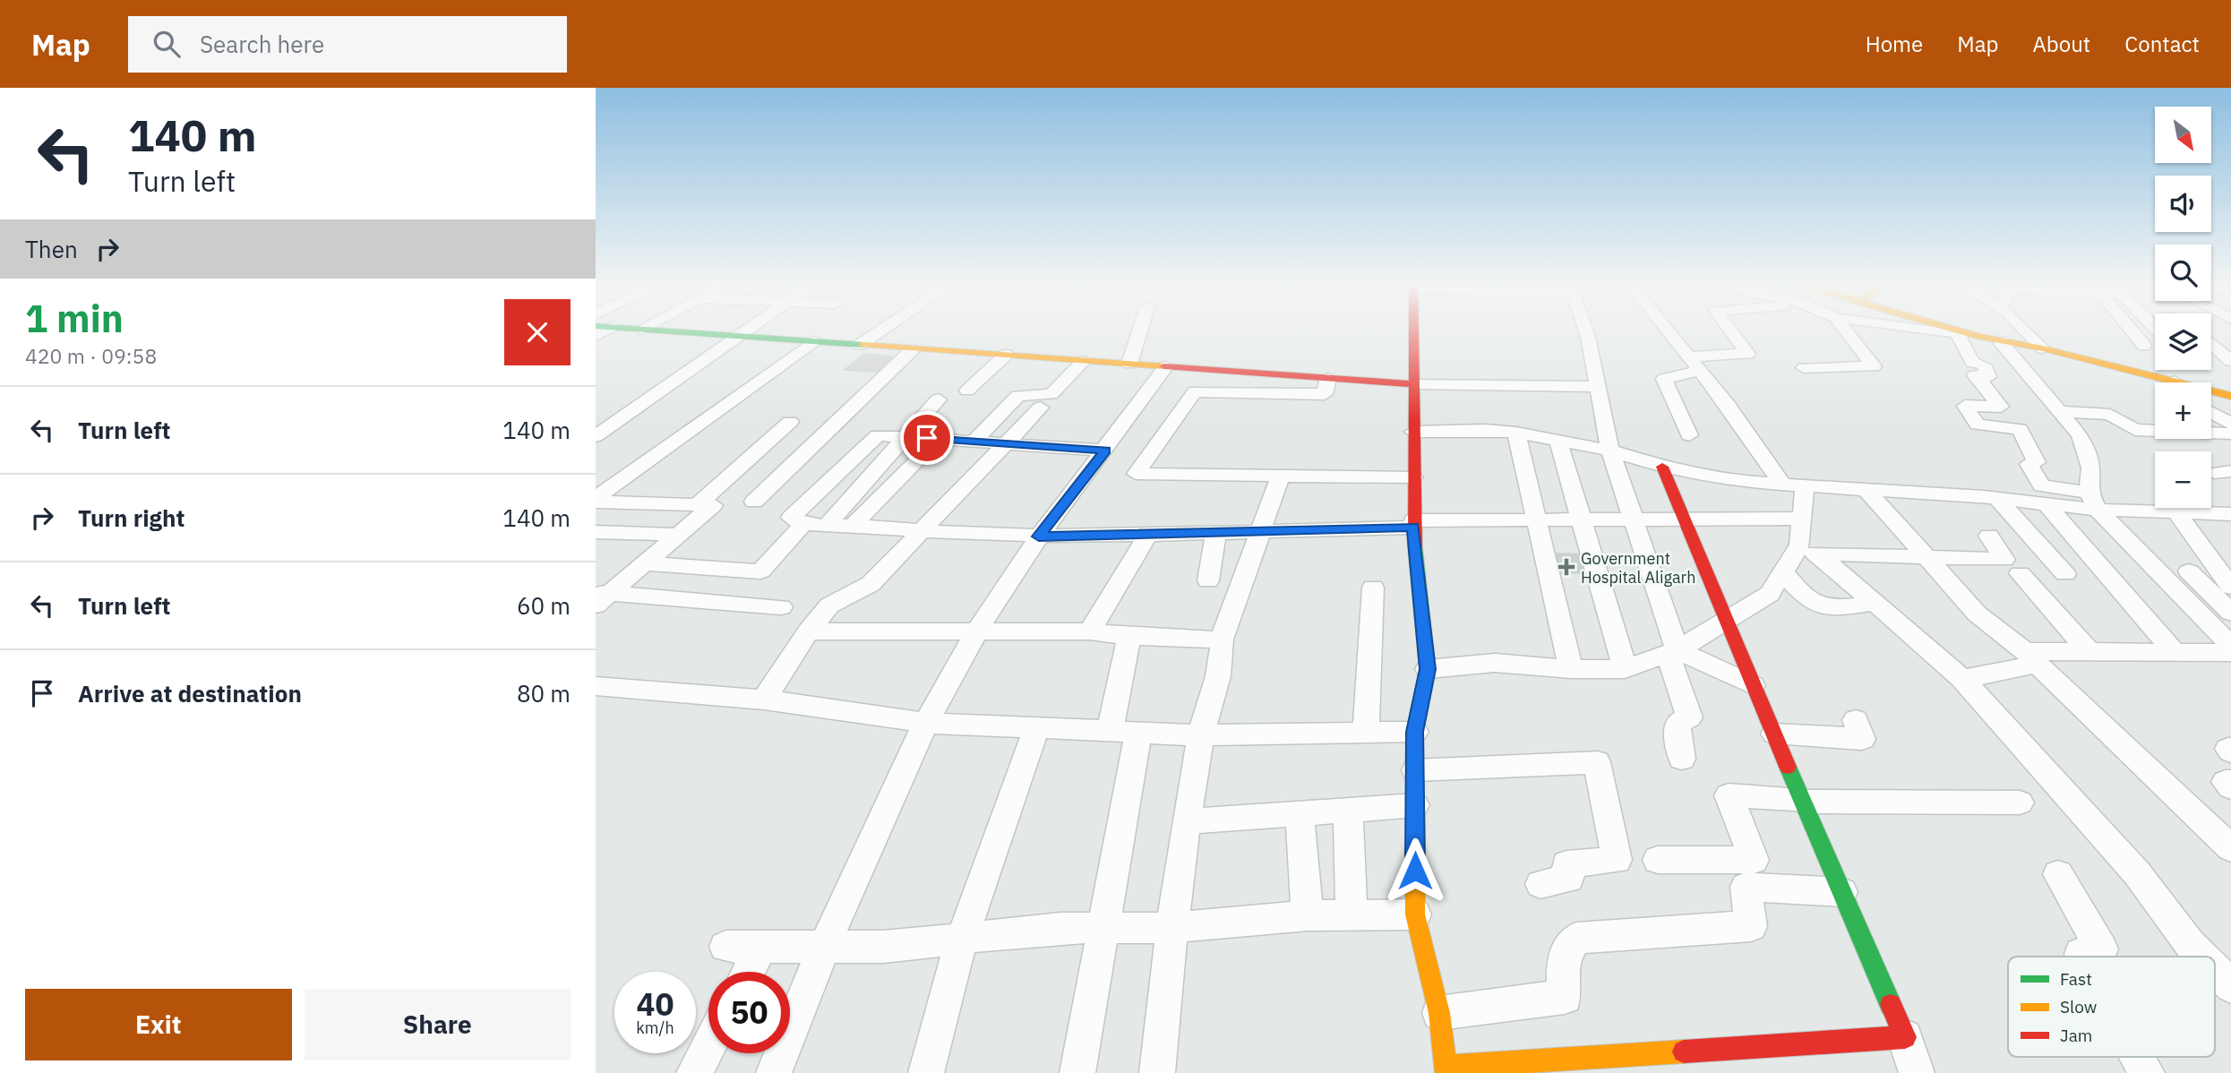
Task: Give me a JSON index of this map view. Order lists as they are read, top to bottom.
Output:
{
  "places": {
    "health": ["Government Hospital Aligarh"]
  },
  "legend": ["Fast", "Slow", "Jam"],
  "north": "bottom right",
  "page": {
    "header": "Map",
    "search": "Search here",
    "nav": [
      "Home",
      "Map",
      "About",
      "Contact"
    ],
    "turn": ["140 m", "Turn left"],
    "map_buttons": ["+", "−"],
    "then": "Then",
    "heading": ["1 min", "420 m · 09:58"],
    "list": [
      {
        "name": "Turn left",
        "value": "140 m"
      },
      {
        "name": "Turn right",
        "value": "140 m"
      },
      {
        "name": "Turn left",
        "value": "60 m"
      },
      {
        "name": "Arrive at destination",
        "value": "80 m"
      }
    ],
    "speed": "40 km/h",
    "limit": "50",
    "buttons": ["Exit", "Share"]
  }
}
